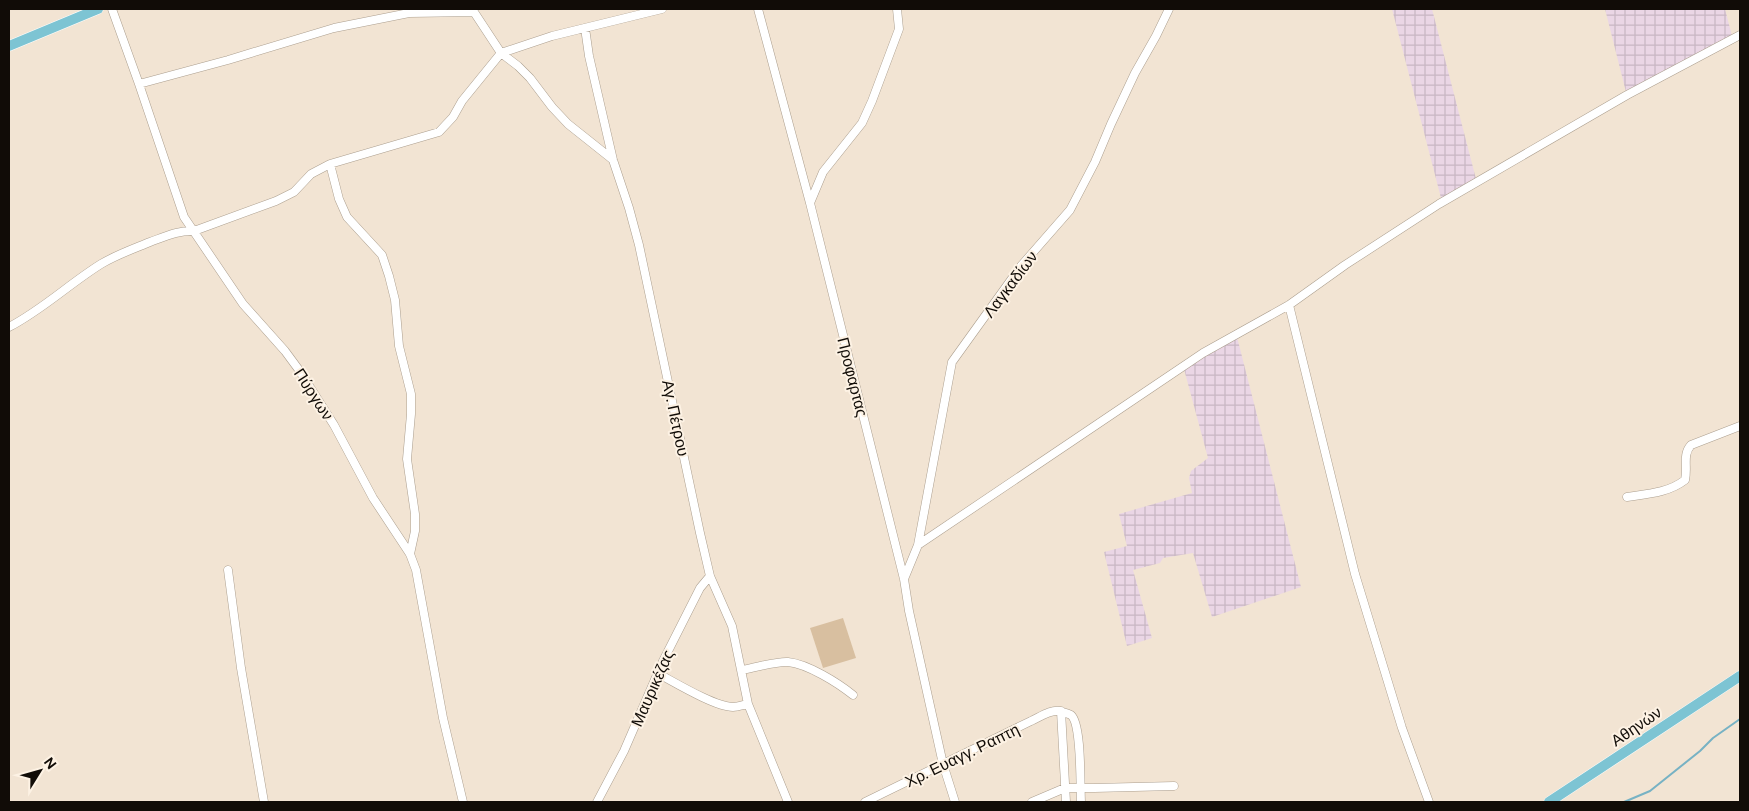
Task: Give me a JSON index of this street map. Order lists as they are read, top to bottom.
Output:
{
  "streets": {
    "main road": ["Αθηνών"],
    "street": [
      "Λαγκαδίων",
      "Προφαρτας",
      "Πύργων",
      "Αγ. Πέτρου",
      "Μαυρικέζας",
      "Χρ. Ευαγγ. Ραπτη"
    ]
  },
  "crossings": [
    ["Λαγκαδίων", "Προφαρτας"],
    ["Προφαρτας", "Χρ. Ευαγγ. Ραπτη"],
    ["Αγ. Πέτρου", "Μαυρικέζας"]
  ],
  "north": "top right"
}
